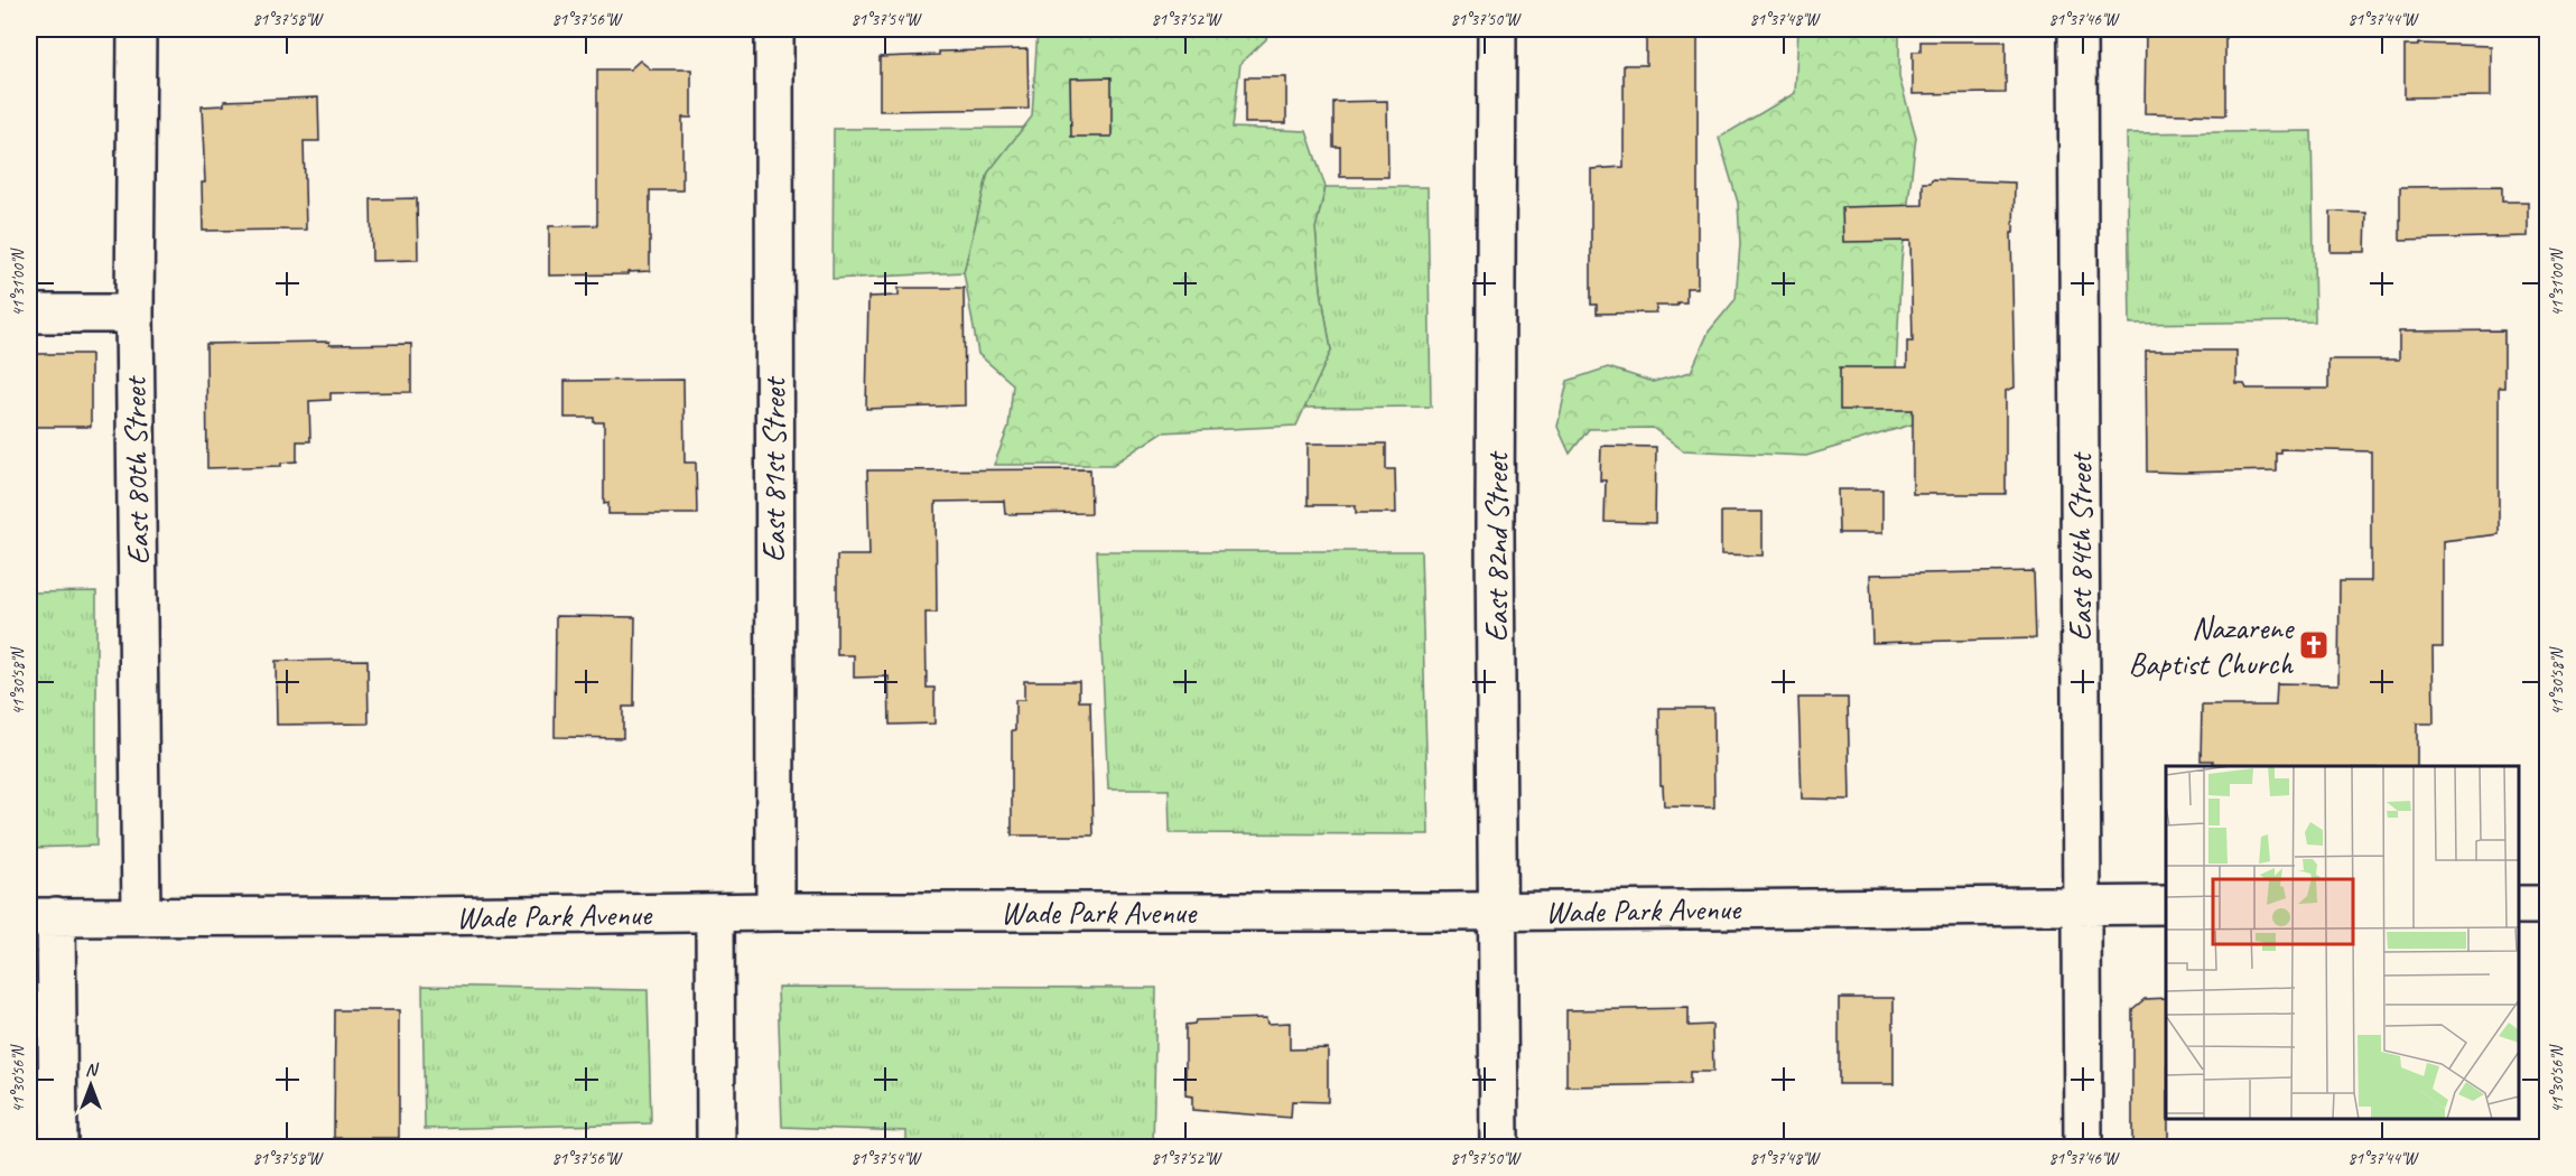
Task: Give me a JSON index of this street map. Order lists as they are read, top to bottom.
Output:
{
  "streets": {
    "street": [
      "East 81st Street",
      "East 80th Street",
      "East 82nd Street",
      "East 84th Street",
      "Wade Park Avenue"
    ]
  },
  "crossings": [
    ["East 81st Street", "Wade Park Avenue"],
    ["East 80th Street", "Wade Park Avenue"],
    ["East 82nd Street", "Wade Park Avenue"],
    ["East 84th Street", "Wade Park Avenue"]
  ],
  "places": {
    "church": ["Nazarene Baptist Church"]
  },
  "north": "top",
  "coordinates": [
    "81°37'58\"W",
    "81°37'56\"W",
    "81°37'54\"W",
    "81°37'52\"W",
    "81°37'50\"W",
    "81°37'48\"W",
    "81°37'46\"W",
    "81°37'44\"W",
    "41°31'00\"N",
    "41°30'58\"N",
    "41°30'56\"N"
  ]
}
